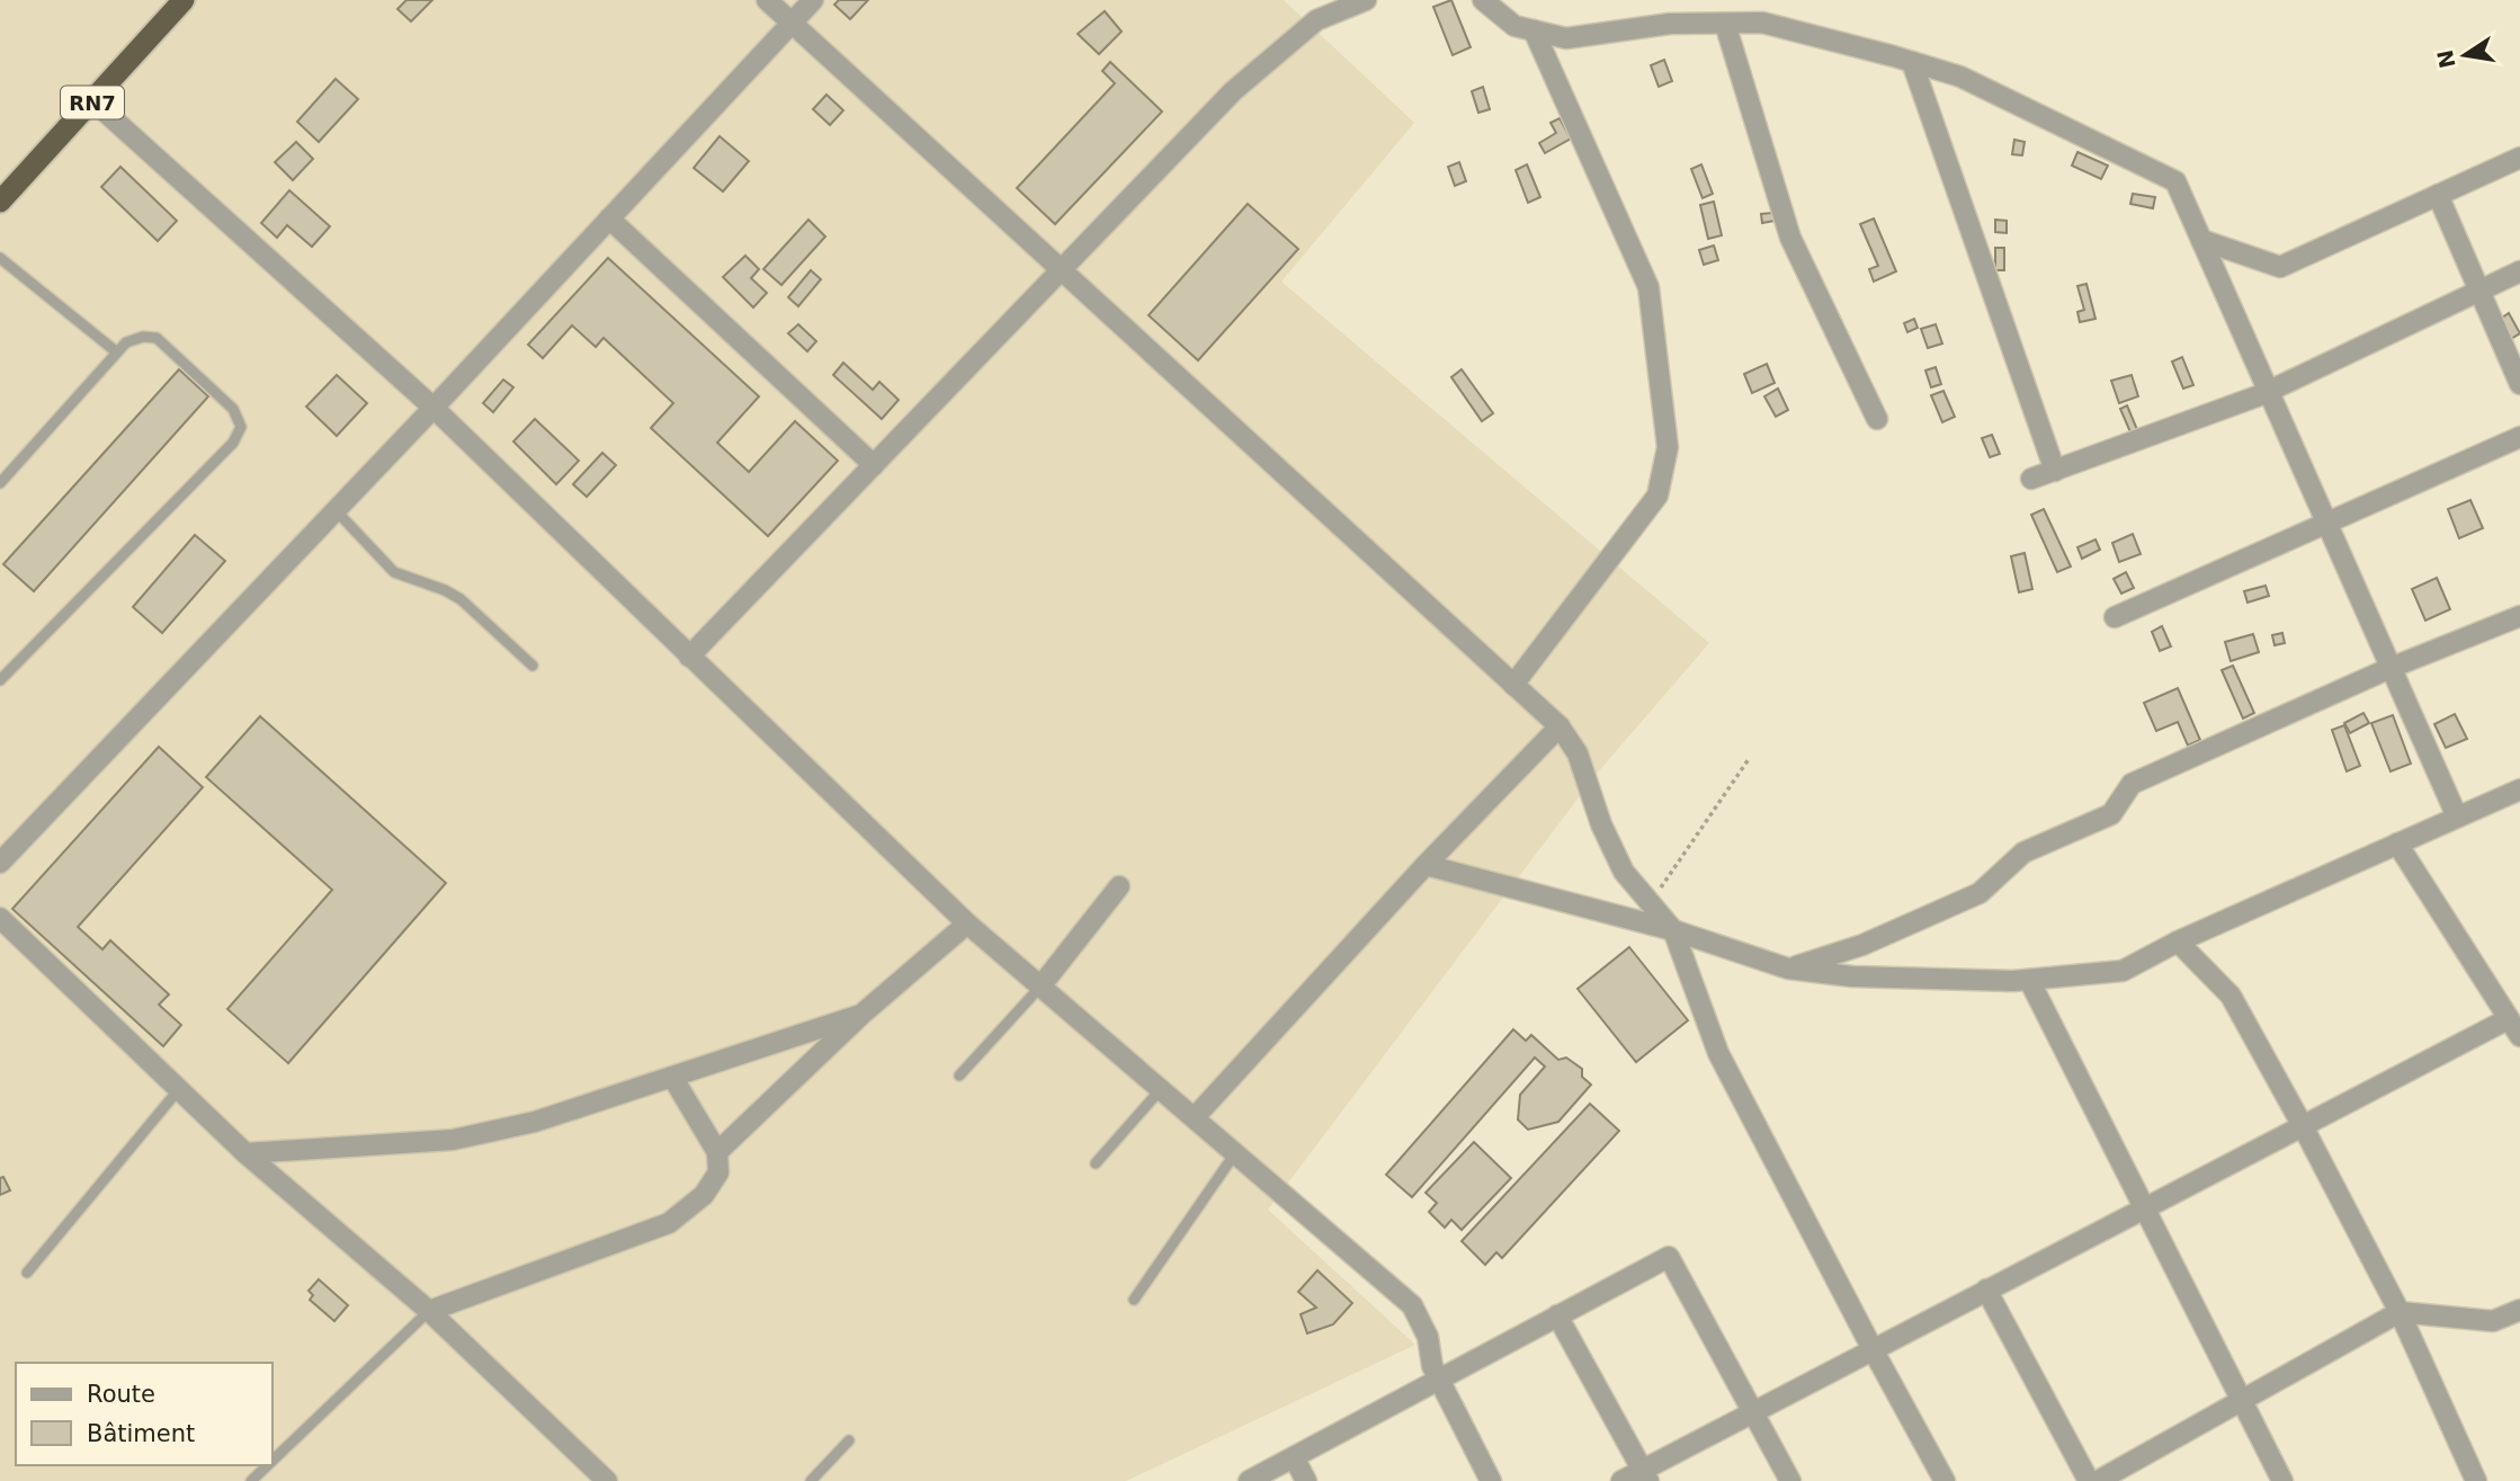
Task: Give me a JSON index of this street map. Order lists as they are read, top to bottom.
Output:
{
  "streets": {
    "highway": ["RN7"]
  },
  "legend": ["Route", "Bâtiment"],
  "north": "left"
}
